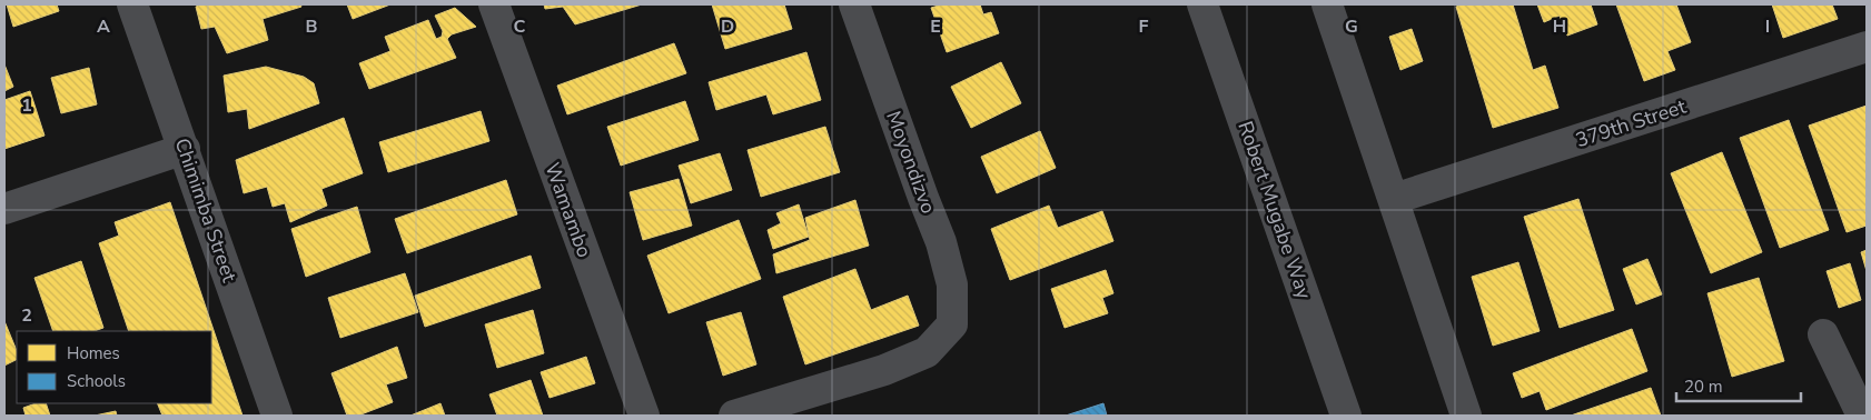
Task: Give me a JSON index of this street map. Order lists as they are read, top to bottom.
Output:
{
  "streets": {
    "street": [
      "379th Street",
      "Moyondizvo",
      "Chimimba Street",
      "Wamambo",
      "Robert Mugabe Way"
    ]
  },
  "legend": ["Homes", "Schools"],
  "scale_bar": "20 m",
  "grid": {
    "columns": [
      "A",
      "B",
      "C",
      "D",
      "E",
      "F",
      "G",
      "H",
      "I"
    ],
    "rows": ["1", "2"]
  }
}
